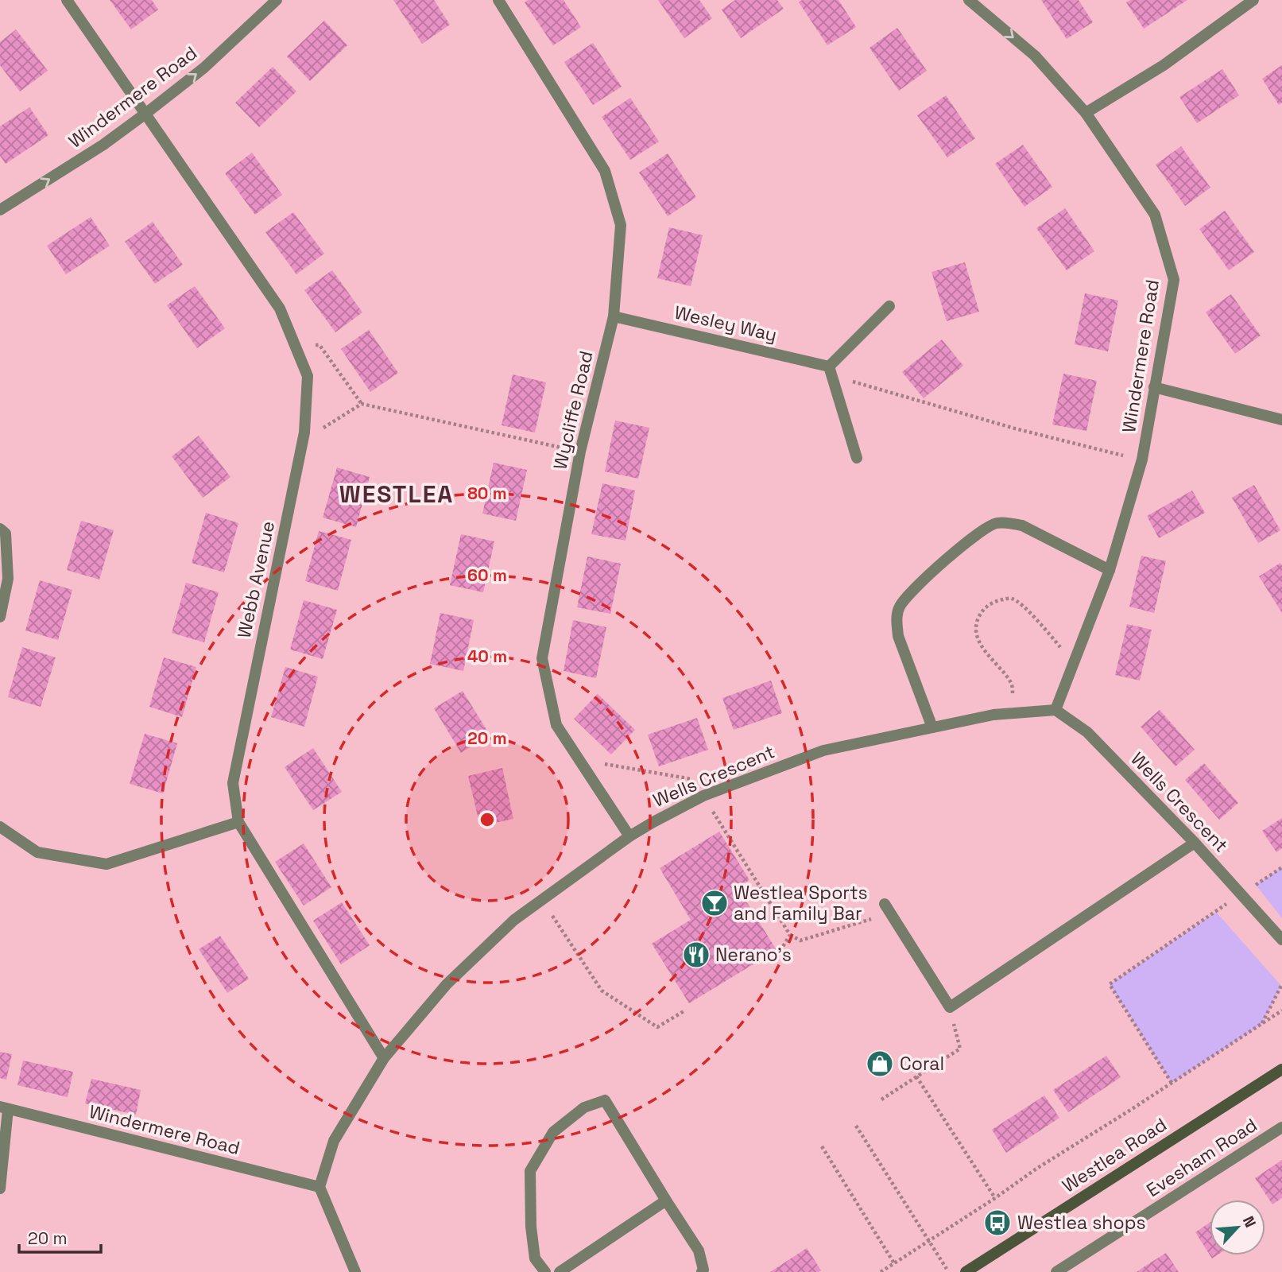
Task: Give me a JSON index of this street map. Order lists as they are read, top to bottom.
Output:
{
  "streets": {
    "main road": ["Westlea Road"],
    "street": [
      "Windermere Road",
      "Wesley Way",
      "Wycliffe Road",
      "Webb Avenue",
      "Wells Crescent",
      "Evesham Road"
    ]
  },
  "crossings": [
    ["Windermere Road", "Webb Avenue"],
    ["Windermere Road", "Wells Crescent"],
    ["Wesley Way", "Wycliffe Road"],
    ["Wycliffe Road", "Wells Crescent"],
    ["Webb Avenue", "Wells Crescent"]
  ],
  "districts": ["WESTLEA"],
  "places": {
    "bar": ["Westlea Sports and Family Bar"],
    "restaurant": ["Nerano's"],
    "shop": ["Coral"],
    "bus stop": ["Westlea shops"]
  },
  "scale_bar": "20 m",
  "north": "top right",
  "rings": [
    "80 m",
    "60 m",
    "40 m",
    "20 m"
  ]
}
